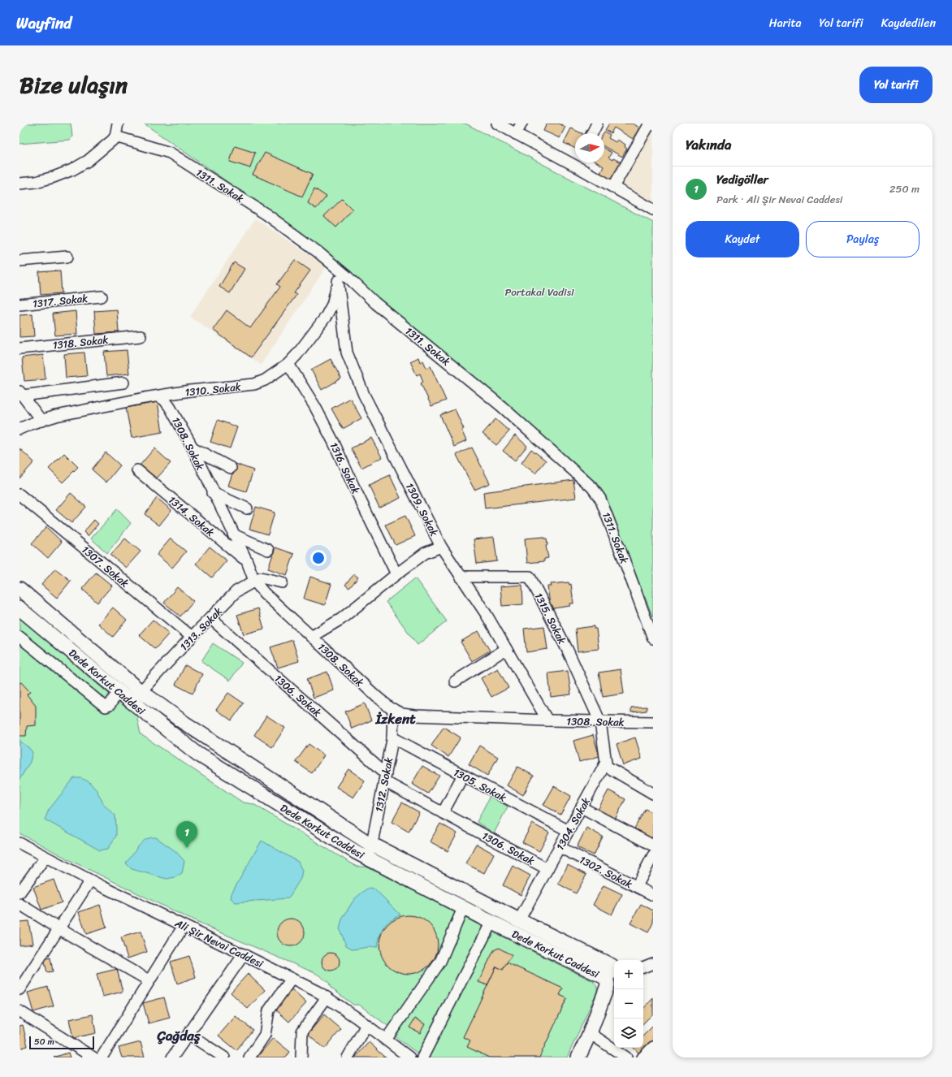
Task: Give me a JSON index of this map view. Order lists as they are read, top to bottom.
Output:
{
  "streets": {
    "main road": ["Dede Korkut Caddesi"],
    "street": [
      "1311. Sokak",
      "1317. Sokak",
      "1318. Sokak",
      "1310. Sokak",
      "1308. Sokak",
      "1316. Sokak",
      "1309. Sokak",
      "1314. Sokak",
      "1307. Sokak",
      "1315. Sokak",
      "1313. Sokak",
      "1306. Sokak",
      "1312. Sokak",
      "1305. Sokak",
      "1304. Sokak",
      "1302. Sokak",
      "Ali Şir Nevai Caddesi"
    ]
  },
  "crossings": [
    ["1310. Sokak", "1308. Sokak"],
    ["1310. Sokak", "1316. Sokak"],
    ["1310. Sokak", "1309. Sokak"],
    ["1308. Sokak", "1309. Sokak"],
    ["1308. Sokak", "1314. Sokak"],
    ["1308. Sokak", "1315. Sokak"],
    ["1308. Sokak", "1313. Sokak"],
    ["1308. Sokak", "1312. Sokak"],
    ["1308. Sokak", "1304. Sokak"],
    ["1309. Sokak", "1315. Sokak"],
    ["1307. Sokak", "1313. Sokak"],
    ["1315. Sokak", "1304. Sokak"],
    ["1313. Sokak", "Dede Korkut Caddesi"],
    ["1313. Sokak", "1306. Sokak"],
    ["Dede Korkut Caddesi", "1312. Sokak"],
    ["Dede Korkut Caddesi", "1304. Sokak"],
    ["1306. Sokak", "1312. Sokak"],
    ["1306. Sokak", "1304. Sokak"],
    ["1312. Sokak", "1305. Sokak"],
    ["1305. Sokak", "1304. Sokak"],
    ["1304. Sokak", "1302. Sokak"]
  ],
  "districts": ["İzkent", "Çağdaş"],
  "parks": ["Portakal Vadisi"],
  "scale_bar": "50 m",
  "north": "right",
  "page": {
    "header": "Wayfind",
    "nav": ["Harita", "Yol tarifi", "Kaydedilen"],
    "title": "Bize ulaşın",
    "buttons": [
      "Yol tarifi",
      ["Kaydet", "Paylaş"]
    ],
    "heading": "Yakında",
    "list": [
      {
        "mark": "1",
        "name": "Yedigöller",
        "note": "Park · Ali Şir Nevai Caddesi",
        "value": "250 m"
      }
    ],
    "pins": "1",
    "map_buttons": ["+", "−"],
    "scale": "50 m"
  }
}
